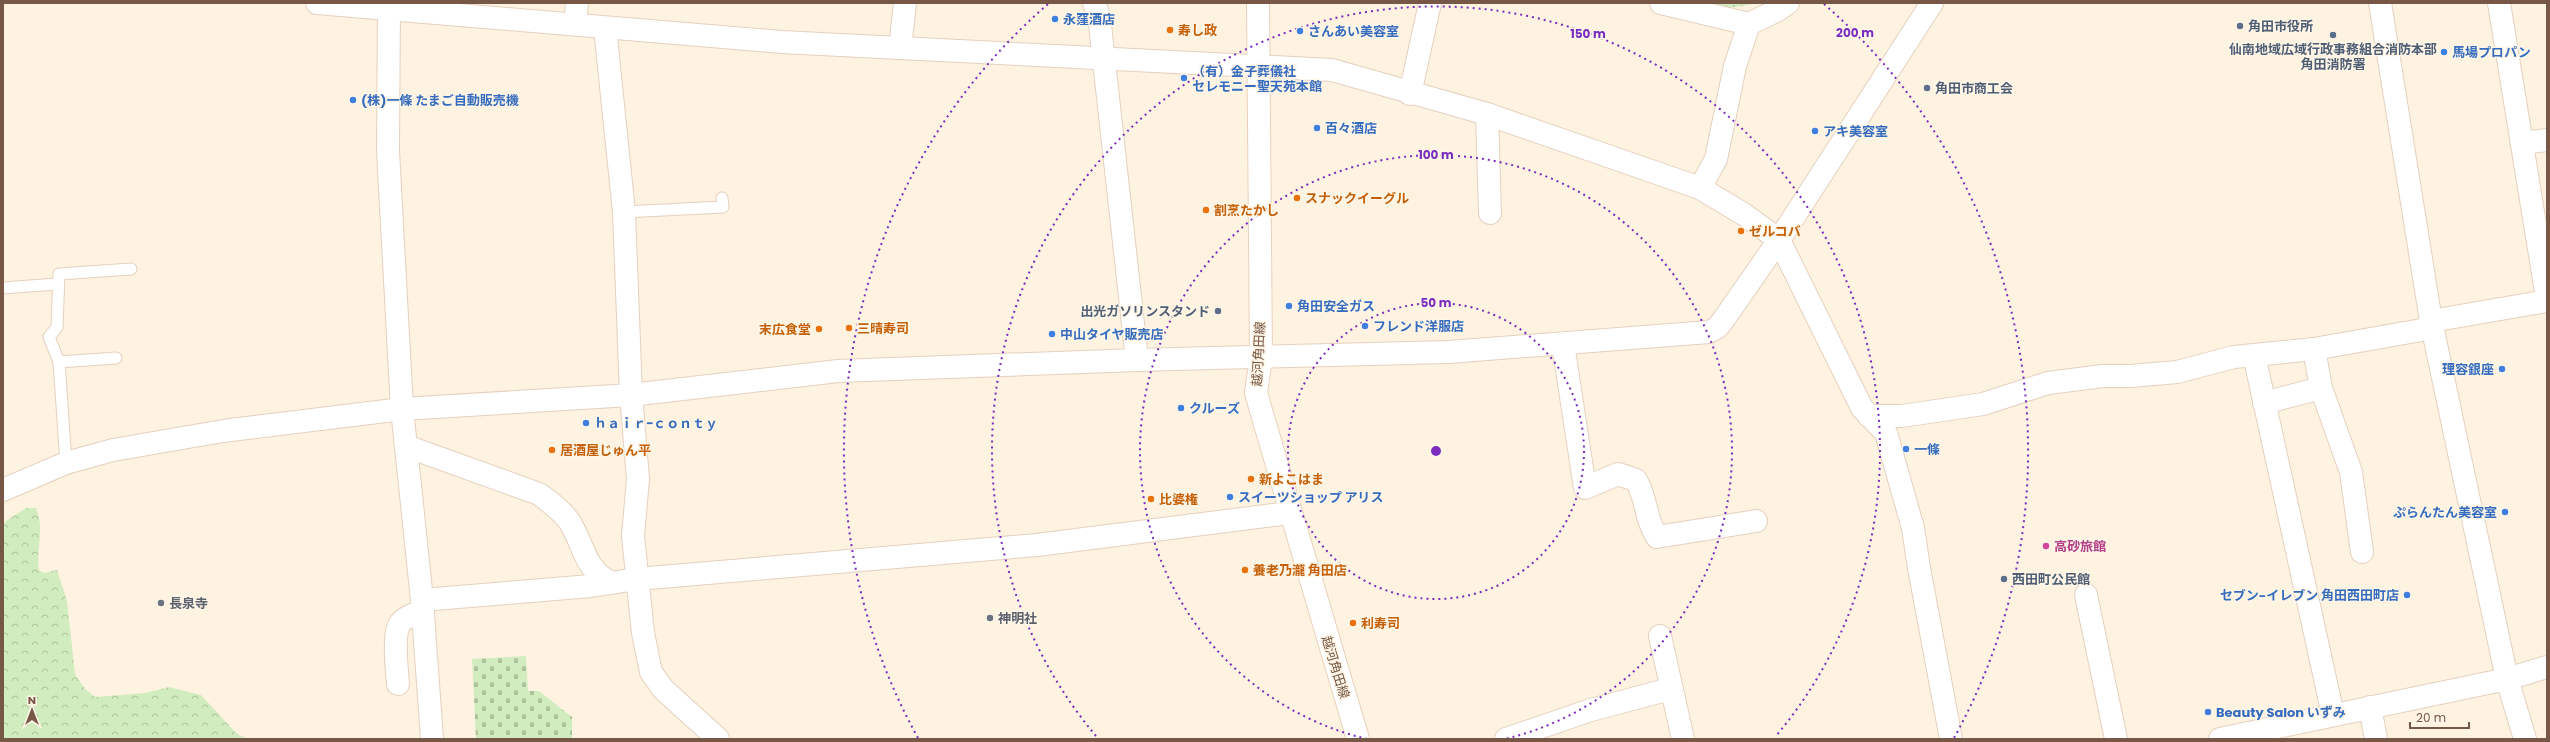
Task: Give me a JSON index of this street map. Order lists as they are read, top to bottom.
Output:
{
  "streets": {
    "street": ["越河角田線"]
  },
  "places": [
    "永窪酒店",
    "角田市役所",
    "寿し政",
    "さんあい美容室",
    "仙南地域広域行政事務組合消防本部 角田消防署",
    "馬場プロパン",
    "（有）金子葬儀社 セレモニー聖天苑本館",
    "角田市商工会",
    "(株)一條 たまご自動販売機",
    "百々酒店",
    "アキ美容室",
    "スナックイーグル",
    "割烹たかし",
    "ゼルコバ",
    "角田安全ガス",
    "出光ガソリンスタンド",
    "フレンド洋服店",
    "三晴寿司",
    "末広食堂",
    "中山タイヤ販売店",
    "理容銀座",
    "クルーズ",
    "ｈａｉｒ−ｃｏｎｔｙ",
    "一條",
    "居酒屋じゅん平",
    "新よこはま",
    "スイーツショップ アリス",
    "比婆権",
    "ぷらんたん美容室",
    "高砂旅館",
    "養老乃瀧 角田店",
    "西田町公民館",
    "セブン-イレブン 角田西田町店",
    "長泉寺",
    "神明社",
    "利寿司",
    "Beauty Salon いずみ"
  ],
  "scale_bar": "20 m",
  "north": "top",
  "rings": [
    "200 m",
    "150 m",
    "100 m",
    "50 m"
  ]
}
